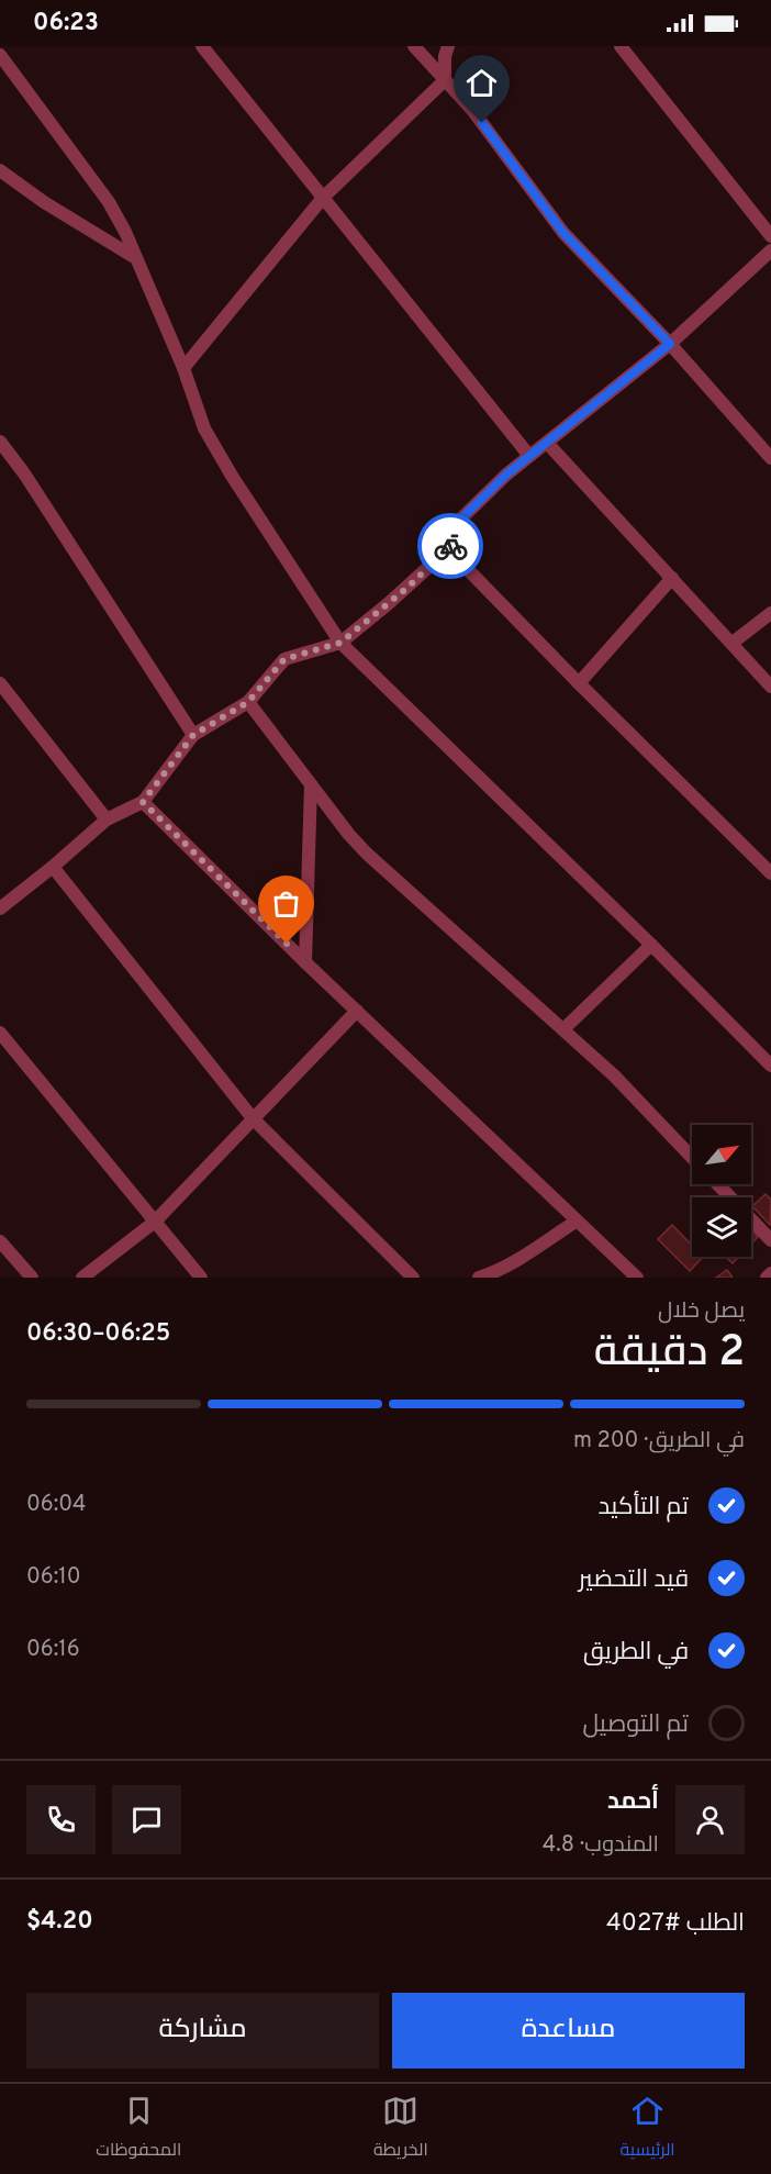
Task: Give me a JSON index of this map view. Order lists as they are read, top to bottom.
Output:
{
  "north": "top right",
  "page": {
    "status": "06:23",
    "heading": ["2 دقيقة", "يصل خلال", "06:25–06:30"],
    "panel": [
      "أحمد",
      "المندوب · 4.8",
      "الطلب #4027",
      "$4.20"
    ],
    "bar": "في الطريق · 200 m",
    "list": [
      ["تم التأكيد", "06:04"],
      ["قيد التحضير", "06:10"],
      ["في الطريق", "06:16"],
      "تم التوصيل"
    ],
    "buttons": ["مساعدة", "مشاركة"],
    "tabs": ["الرئيسية", "الخريطة", "المحفوظات"]
  }
}
